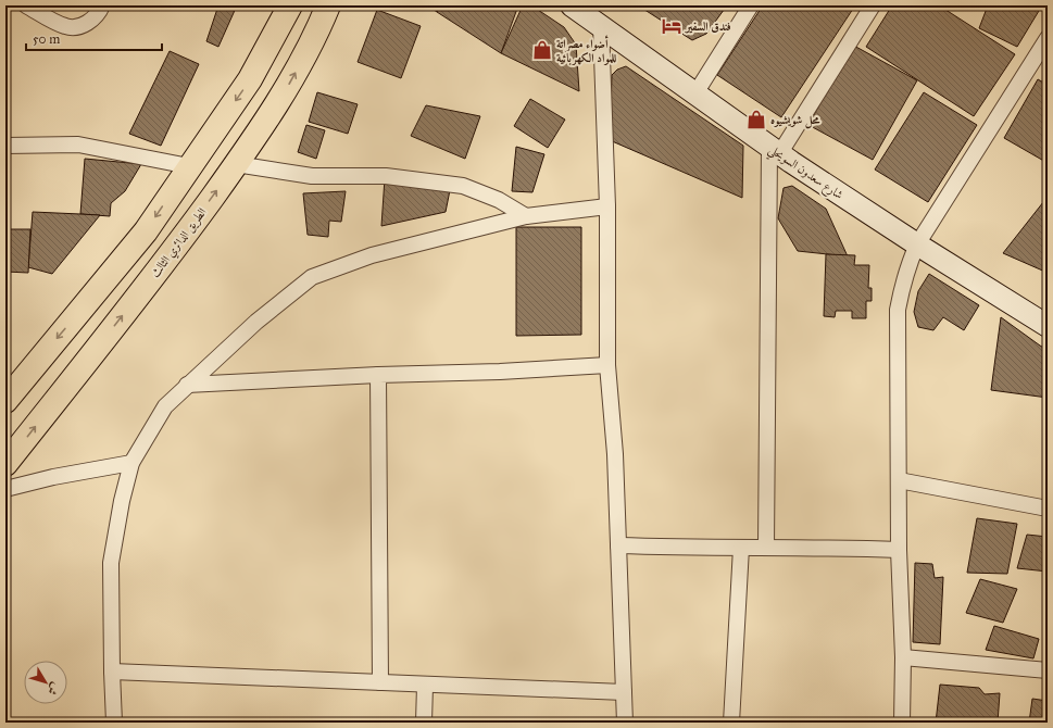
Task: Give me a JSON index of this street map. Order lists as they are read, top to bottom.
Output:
{
  "streets": {
    "main road": ["شارع سعدون السويحلي", "الطريق الدائري الثالث"]
  },
  "places": {
    "hotel": ["فندق السفير"],
    "shop": ["أضواء مصراتة للمواد الكهربائية", "محل شويشيوه"]
  },
  "scale_bar": "50 m",
  "north": "bottom right"
}
